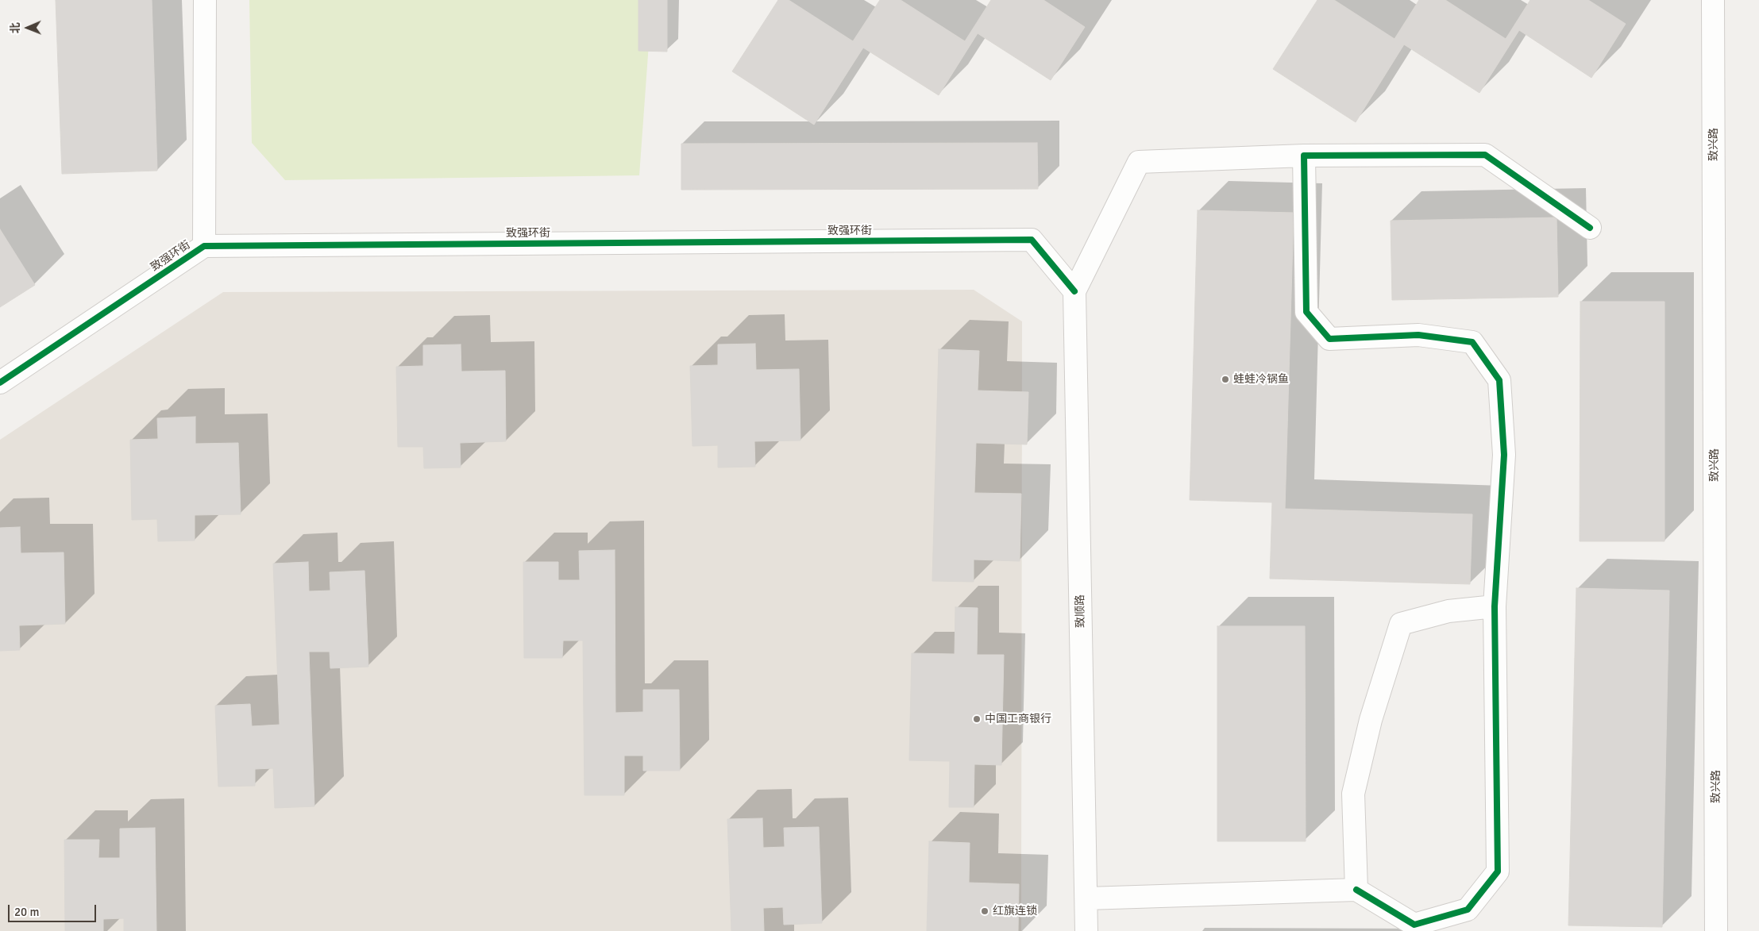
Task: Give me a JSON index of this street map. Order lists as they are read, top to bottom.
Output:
{
  "streets": {
    "street": ["致兴路", "致强环街", "致顺路"]
  },
  "crossings": [
    ["致强环街", "致顺路"]
  ],
  "places": ["蛙蛙冷锅鱼", "中国工商银行", "红旗连锁"],
  "scale_bar": "20 m",
  "north": "left"
}
